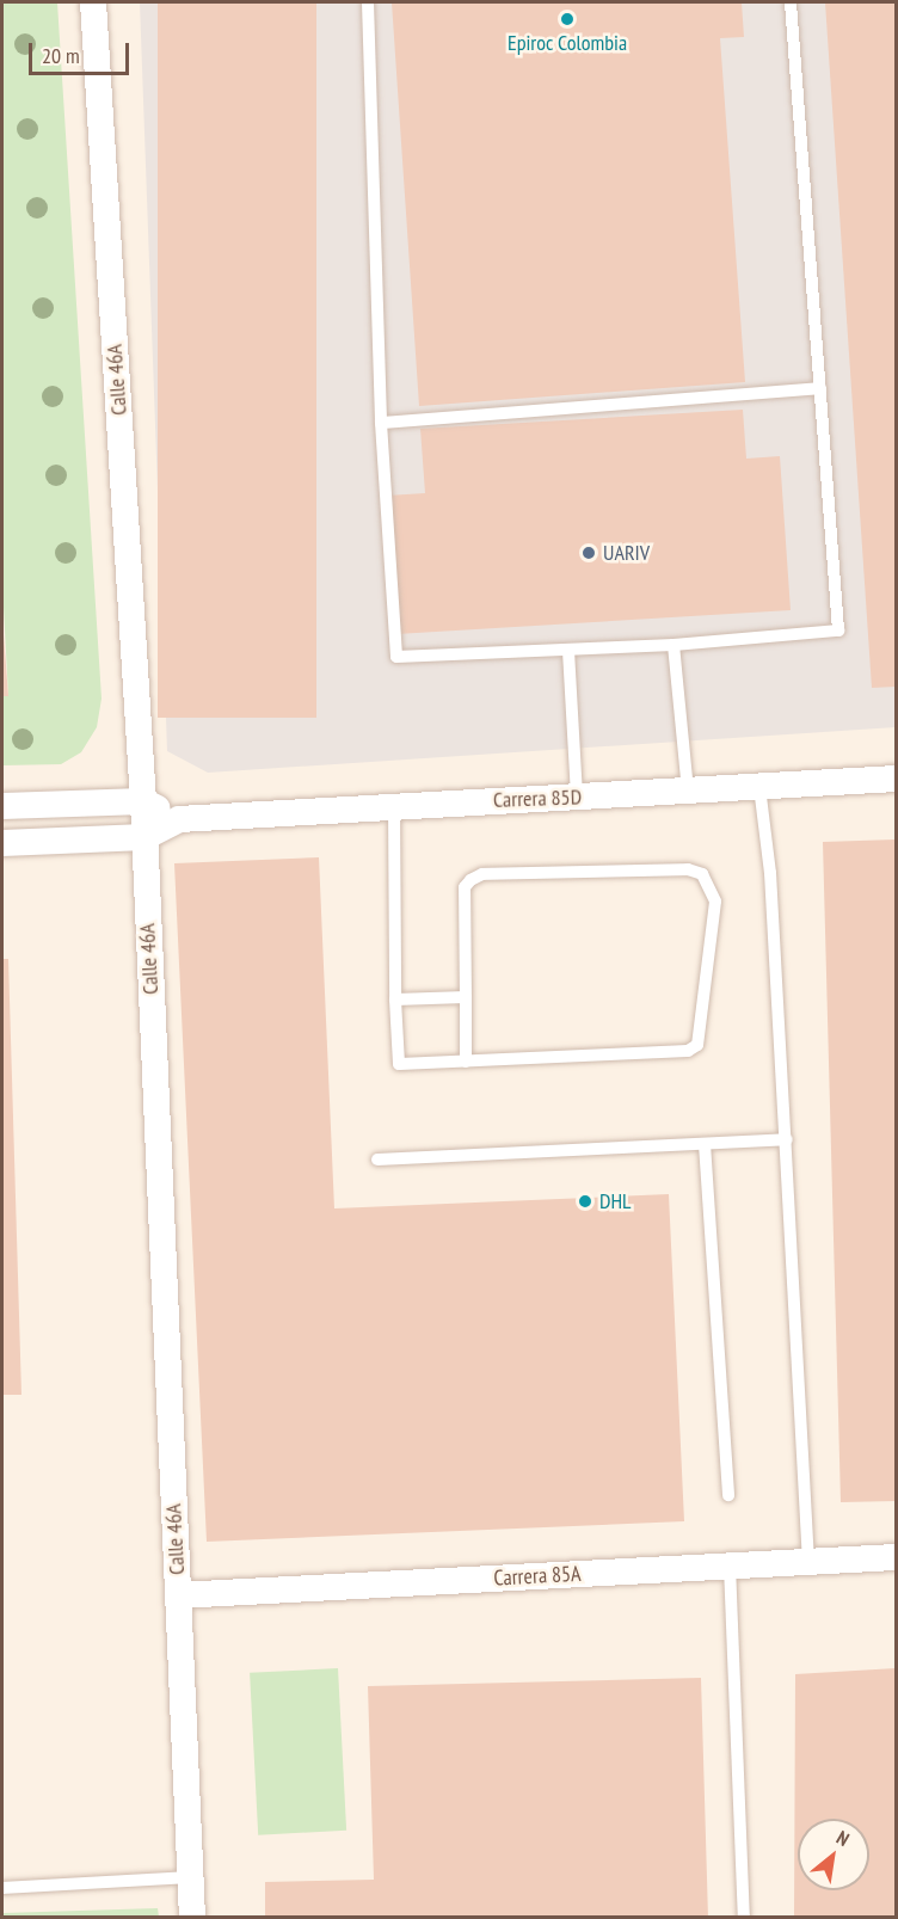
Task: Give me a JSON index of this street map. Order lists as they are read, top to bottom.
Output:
{
  "streets": {
    "street": ["Calle 46A", "Carrera 85D", "Carrera 85A"]
  },
  "crossings": [
    ["Calle 46A", "Carrera 85D"],
    ["Calle 46A", "Carrera 85A"]
  ],
  "places": ["Epiroc Colombia", "UARIV", "DHL"],
  "scale_bar": "20 m",
  "north": "top right"
}
